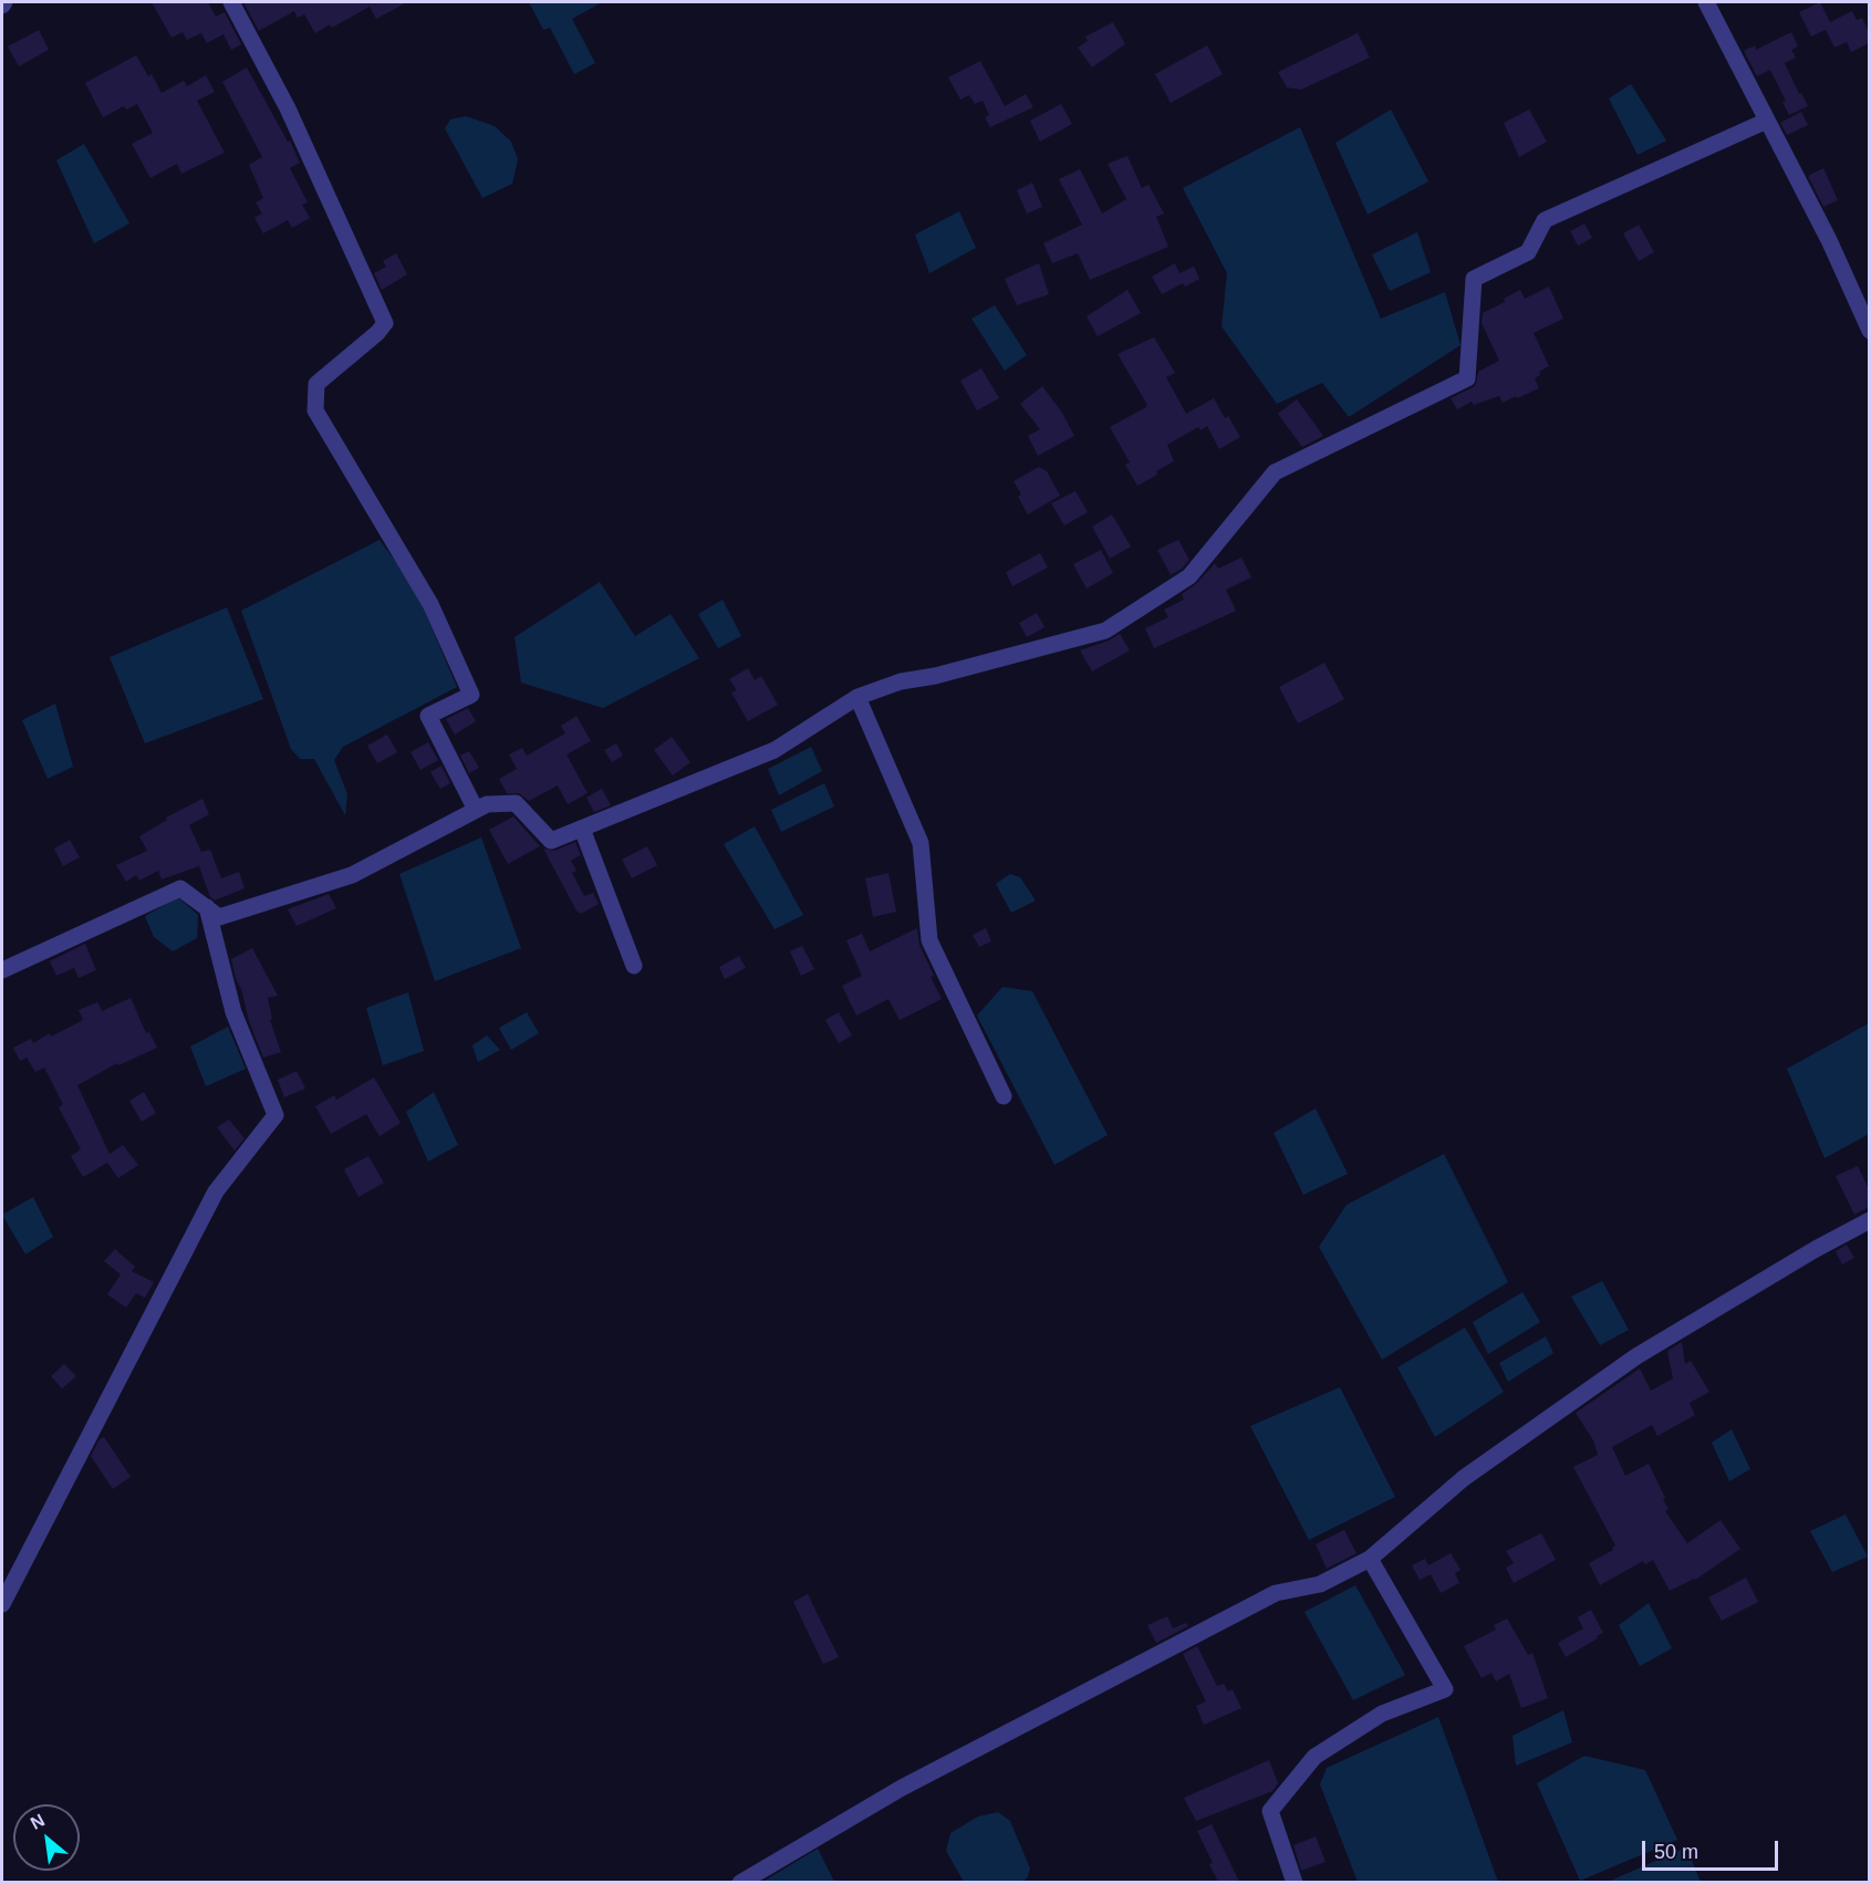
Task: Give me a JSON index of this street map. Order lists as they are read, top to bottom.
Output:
{
  "scale_bar": "50 m",
  "north": "top left"
}
